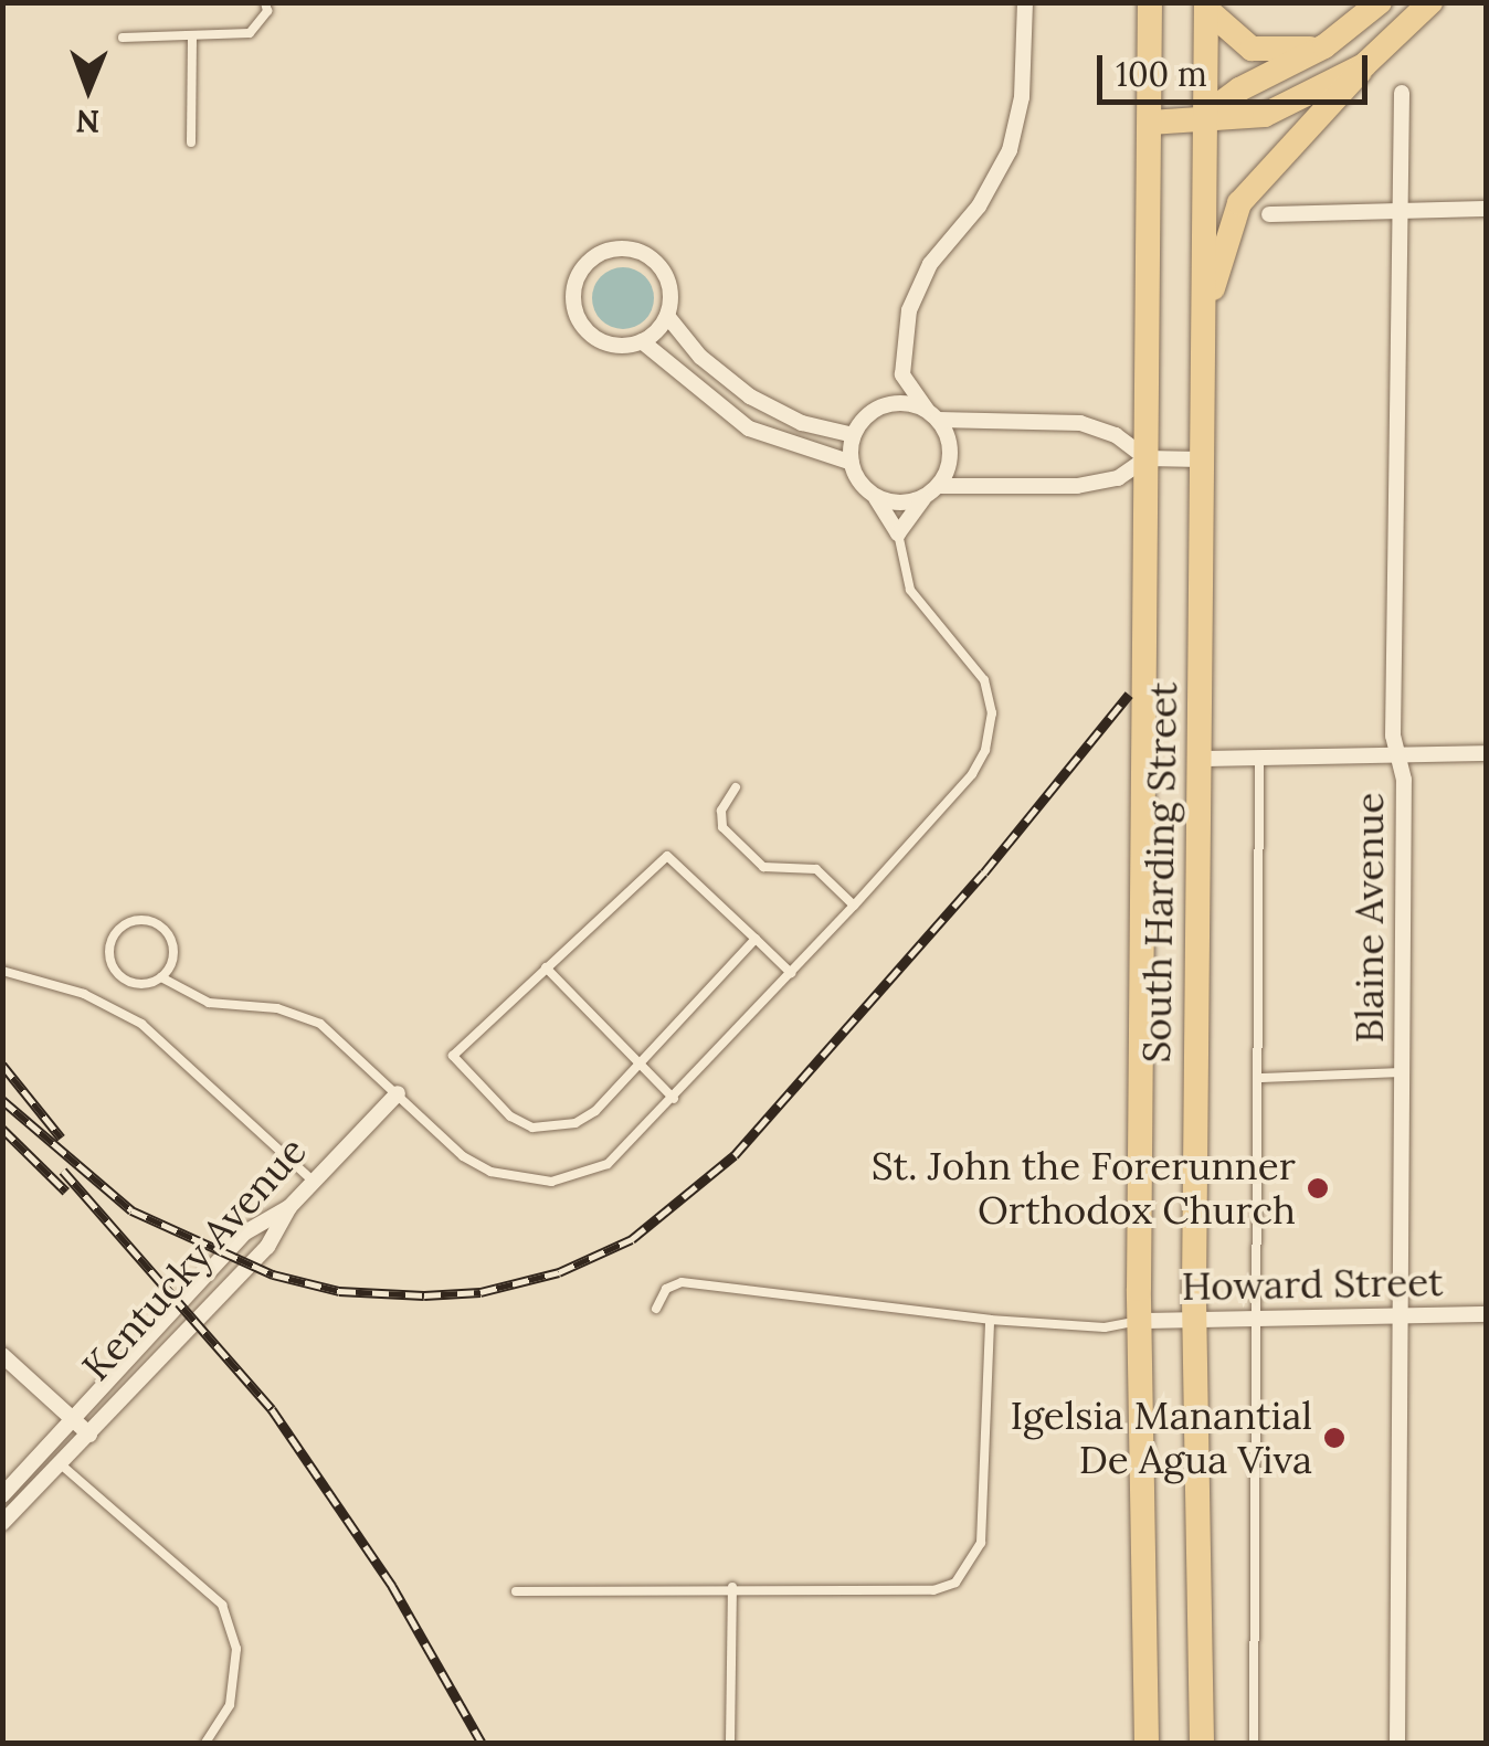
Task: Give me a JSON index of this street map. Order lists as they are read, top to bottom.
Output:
{
  "streets": {
    "main road": ["South Harding Street"],
    "street": ["Blaine Avenue", "Kentucky Avenue", "Howard Street"]
  },
  "crossings": [
    ["South Harding Street", "Howard Street"],
    ["Blaine Avenue", "Howard Street"]
  ],
  "places": ["St. John the Forerunner Orthodox Church", "Igelsia Manantial De Agua Viva"],
  "scale_bar": "100 m",
  "north": "bottom"
}
